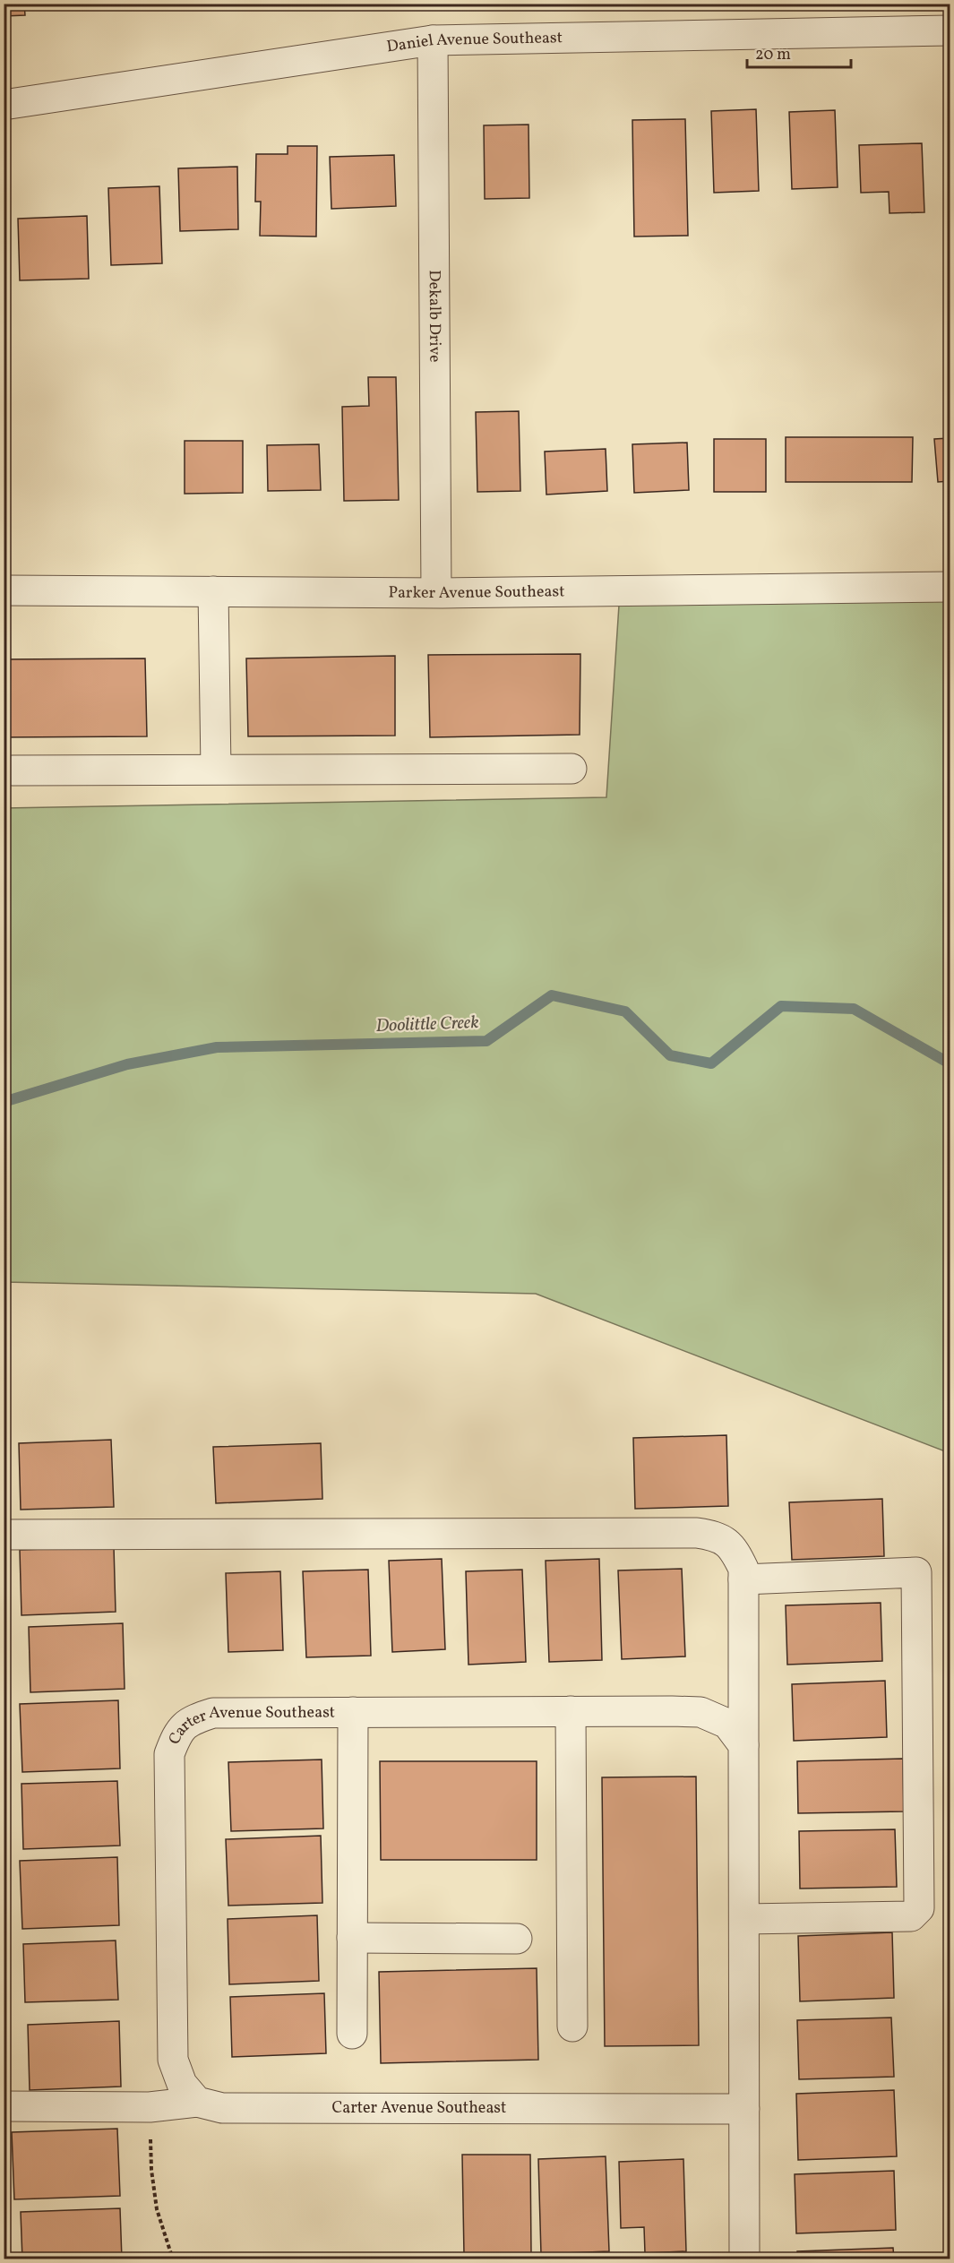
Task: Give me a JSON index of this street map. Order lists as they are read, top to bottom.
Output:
{
  "streets": {
    "street": [
      "Daniel Avenue Southeast",
      "Dekalb Drive",
      "Parker Avenue Southeast",
      "Carter Avenue Southeast"
    ]
  },
  "crossings": [
    ["Daniel Avenue Southeast", "Dekalb Drive"],
    ["Dekalb Drive", "Parker Avenue Southeast"]
  ],
  "water": ["Doolittle Creek"],
  "scale_bar": "20 m"
}
